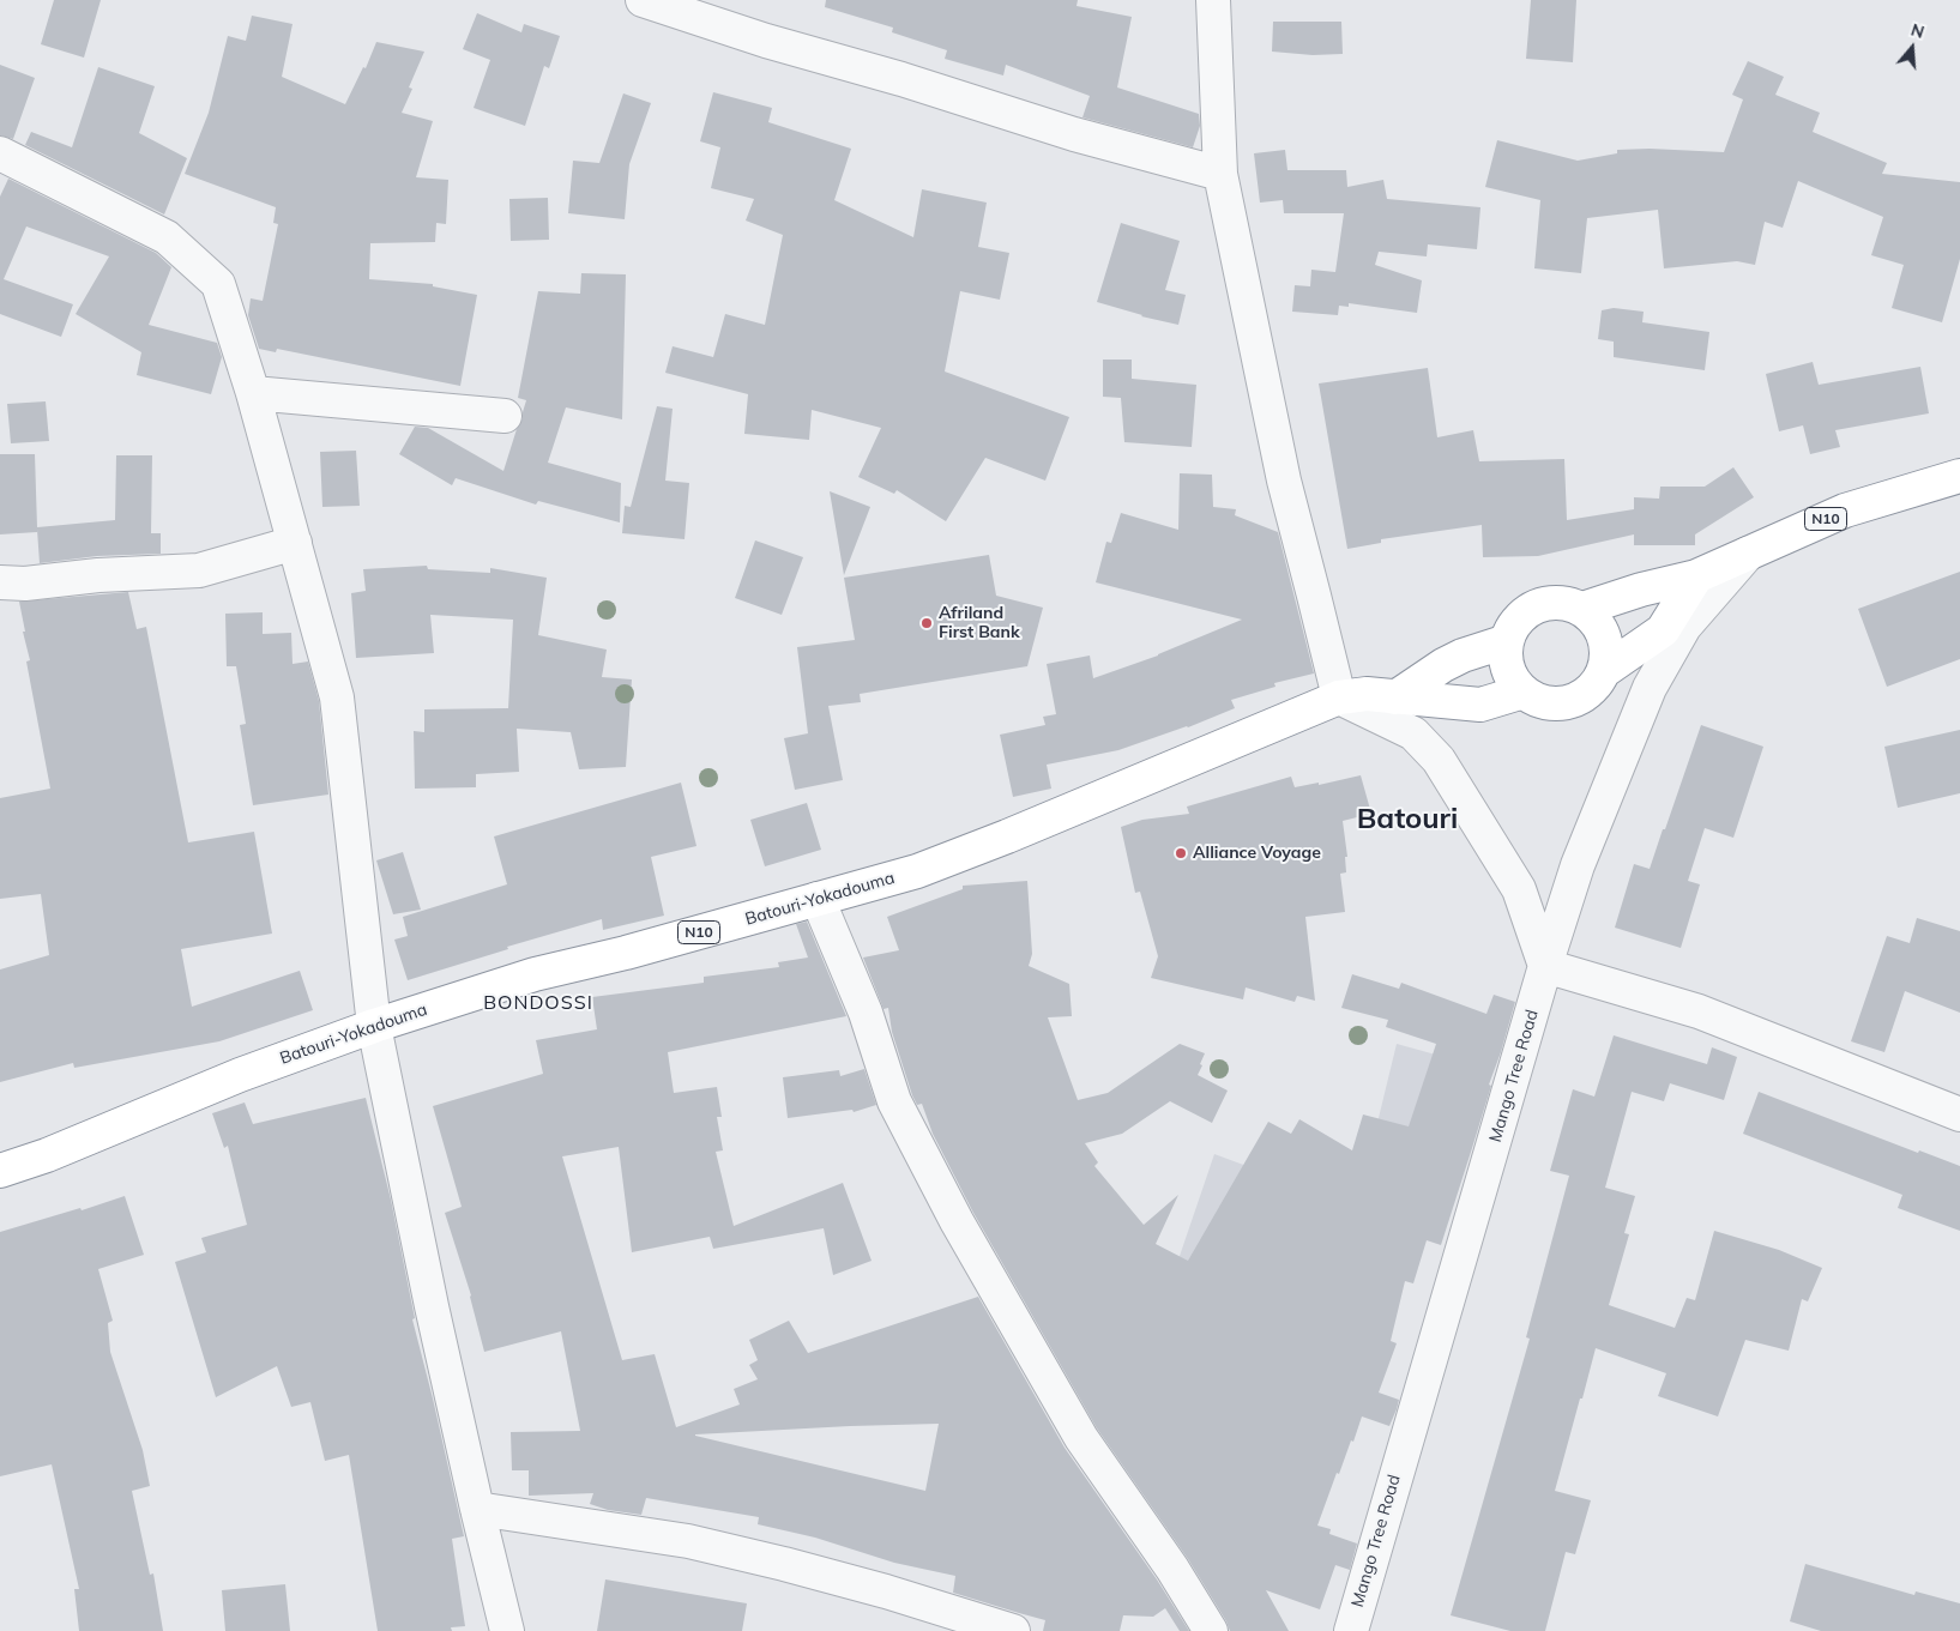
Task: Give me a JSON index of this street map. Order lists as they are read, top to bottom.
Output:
{
  "streets": {
    "highway": ["N10", "Batouri-Yokadouma"],
    "street": ["Mango Tree Road"]
  },
  "crossings": [
    ["N10", "Batouri-Yokadouma"],
    ["N10", "Mango Tree Road"]
  ],
  "districts": ["Batouri", "BONDOSSI"],
  "places": ["Afriland First Bank", "Alliance Voyage"],
  "north": "top"
}
